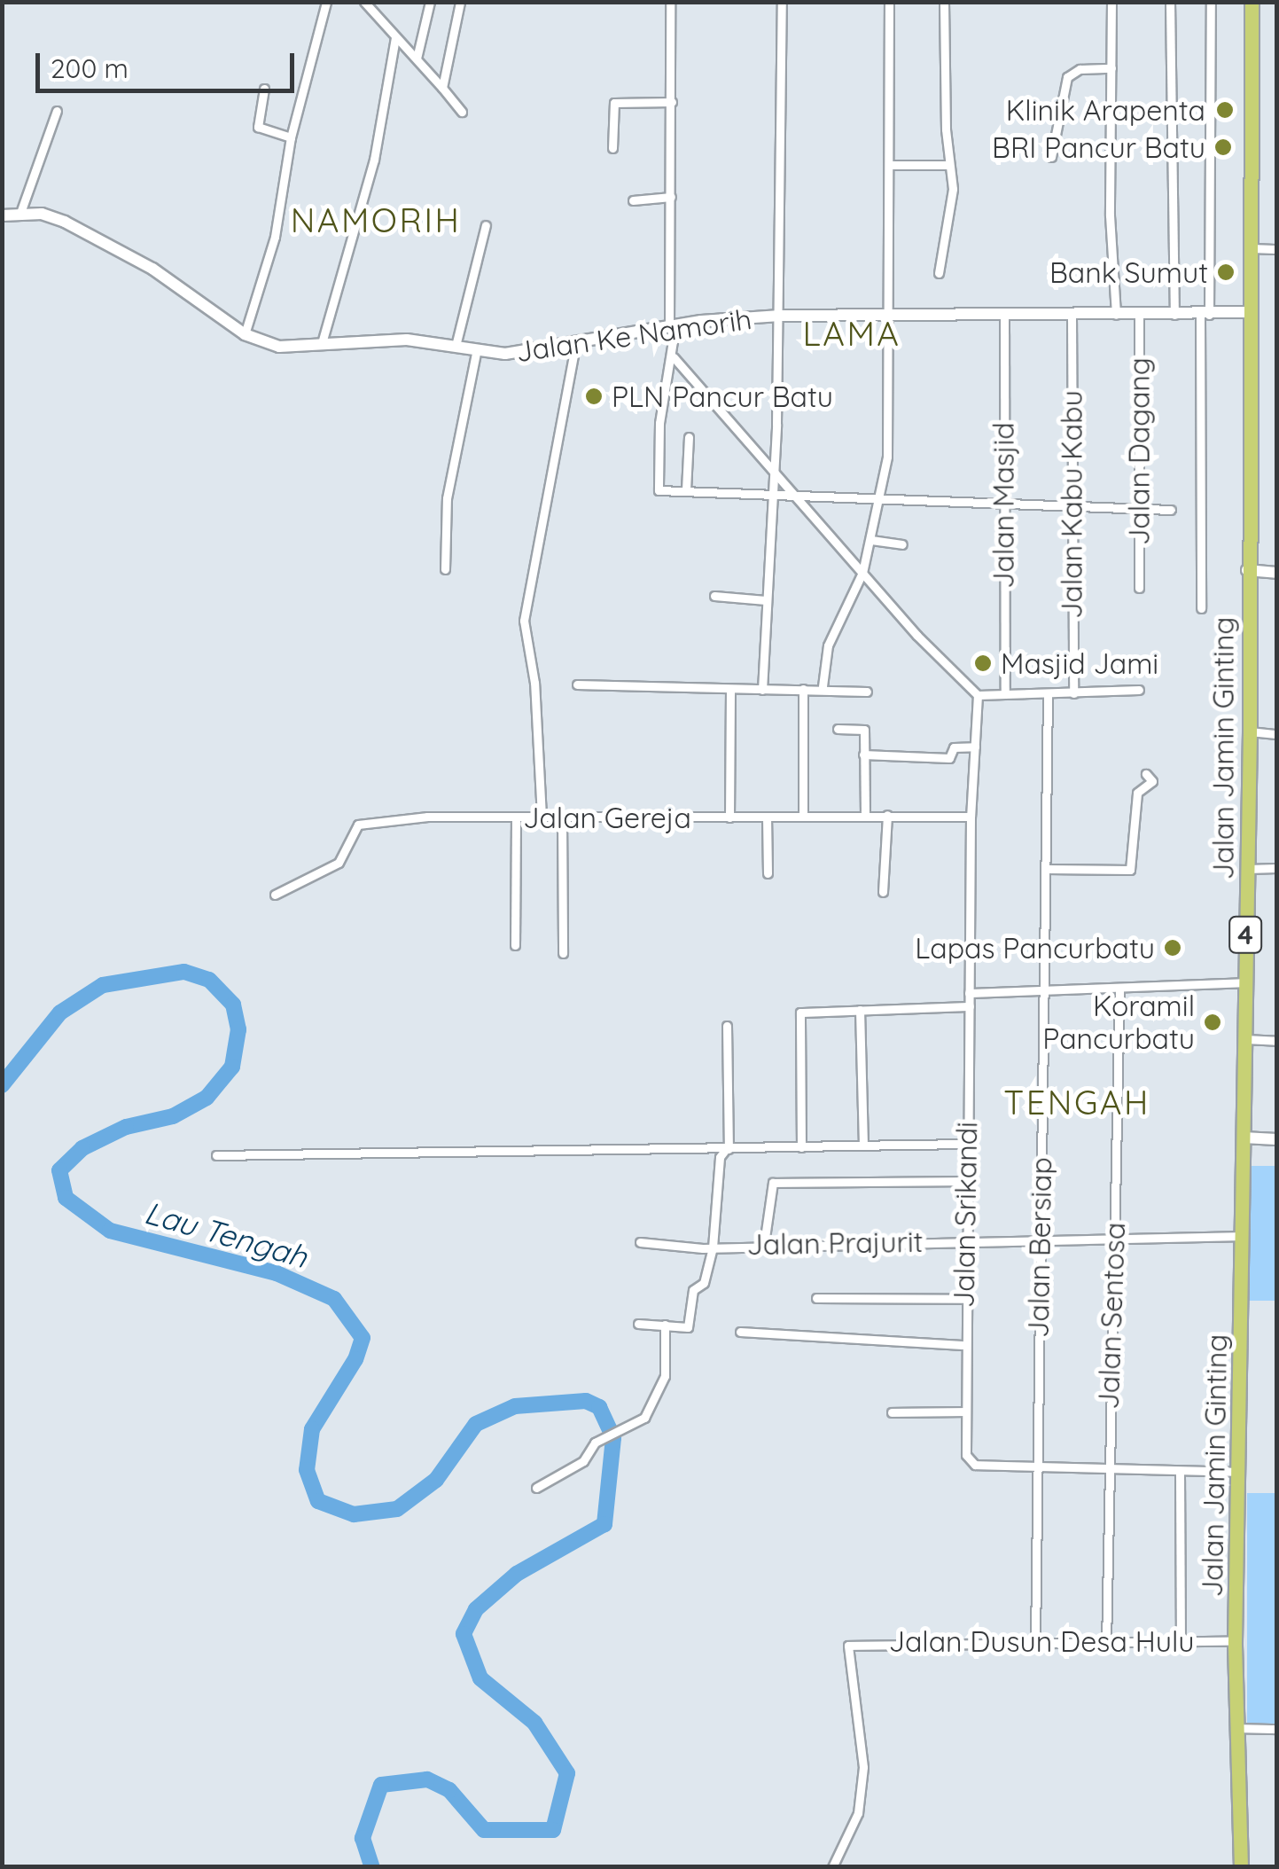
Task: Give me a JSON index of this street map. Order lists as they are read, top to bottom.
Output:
{
  "streets": {
    "highway": ["Jalan Jamin Ginting", "4"],
    "street": [
      "Jalan Ke Namorih",
      "Jalan Dagang",
      "Jalan Kabu Kabu",
      "Jalan Masjid",
      "Jalan Gereja",
      "Jalan Srikandi",
      "Jalan Prajurit",
      "Jalan Bersiap",
      "Jalan Sentosa",
      "Jalan Dusun Desa Hulu"
    ]
  },
  "crossings": [
    ["Jalan Ke Namorih", "Jalan Dagang"],
    ["Jalan Ke Namorih", "Jalan Kabu Kabu"],
    ["Jalan Ke Namorih", "Jalan Masjid"],
    ["Jalan Ke Namorih", "Jalan Jamin Ginting"],
    ["Jalan Jamin Ginting", "Jalan Srikandi"],
    ["Jalan Jamin Ginting", "Jalan Prajurit"],
    ["Jalan Jamin Ginting", "Jalan Dusun Desa Hulu"],
    ["Jalan Gereja", "Jalan Srikandi"],
    ["Jalan Srikandi", "Jalan Prajurit"],
    ["Jalan Srikandi", "Jalan Bersiap"],
    ["Jalan Srikandi", "Jalan Sentosa"],
    ["Jalan Prajurit", "Jalan Bersiap"],
    ["Jalan Prajurit", "Jalan Sentosa"],
    ["Jalan Bersiap", "Jalan Dusun Desa Hulu"],
    ["Jalan Sentosa", "Jalan Dusun Desa Hulu"]
  ],
  "districts": ["NAMORIH", "LAMA", "TENGAH"],
  "water": ["Lau Tengah"],
  "places": [
    "Klinik Arapenta",
    "BRI Pancur Batu",
    "Bank Sumut",
    "PLN Pancur Batu",
    "Masjid Jami",
    "Lapas Pancurbatu",
    "Koramil Pancurbatu"
  ],
  "scale_bar": "200 m"
}
